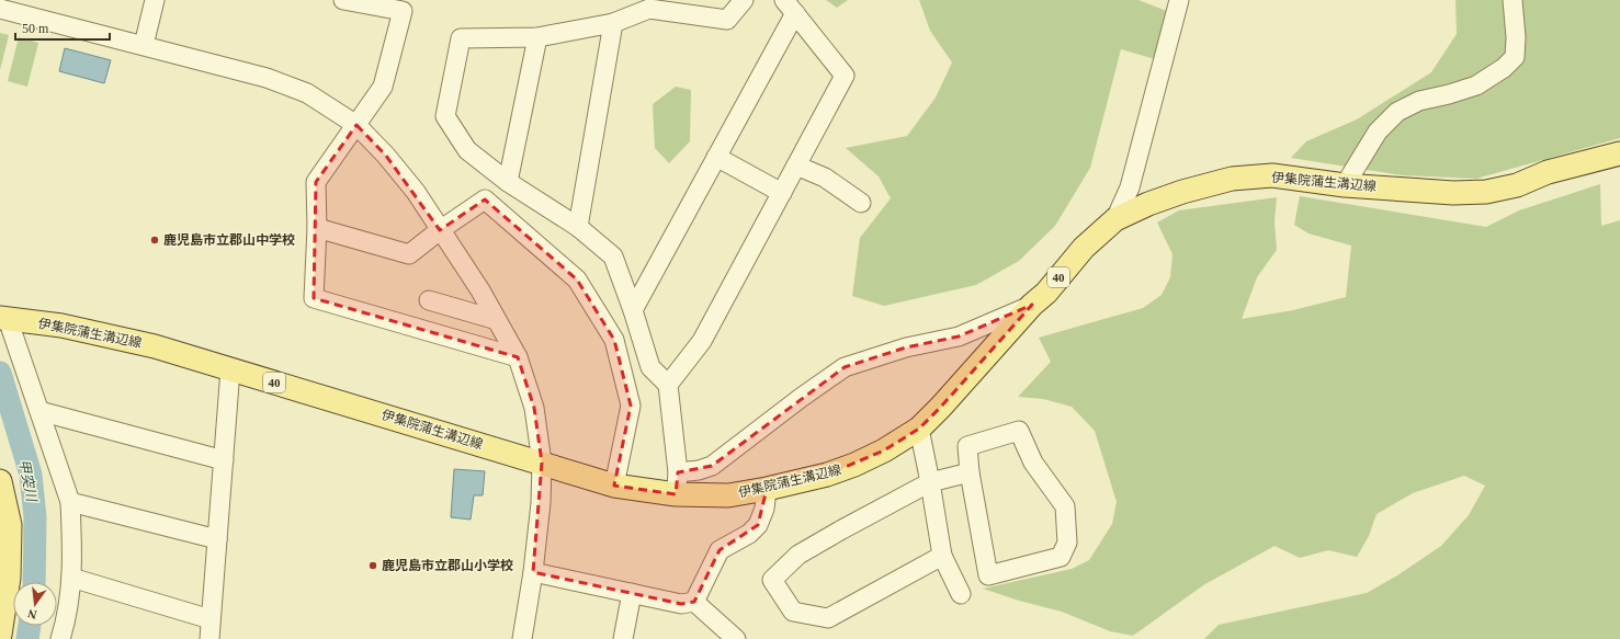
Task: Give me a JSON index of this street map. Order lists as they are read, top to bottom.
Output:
{
  "streets": {
    "main road": ["伊集院蒲生溝辺線", "40"]
  },
  "water": ["甲突川"],
  "places": ["鹿児島市立郡山中学校", "鹿児島市立郡山小学校"],
  "scale_bar": "50 m",
  "north": "bottom"
}
